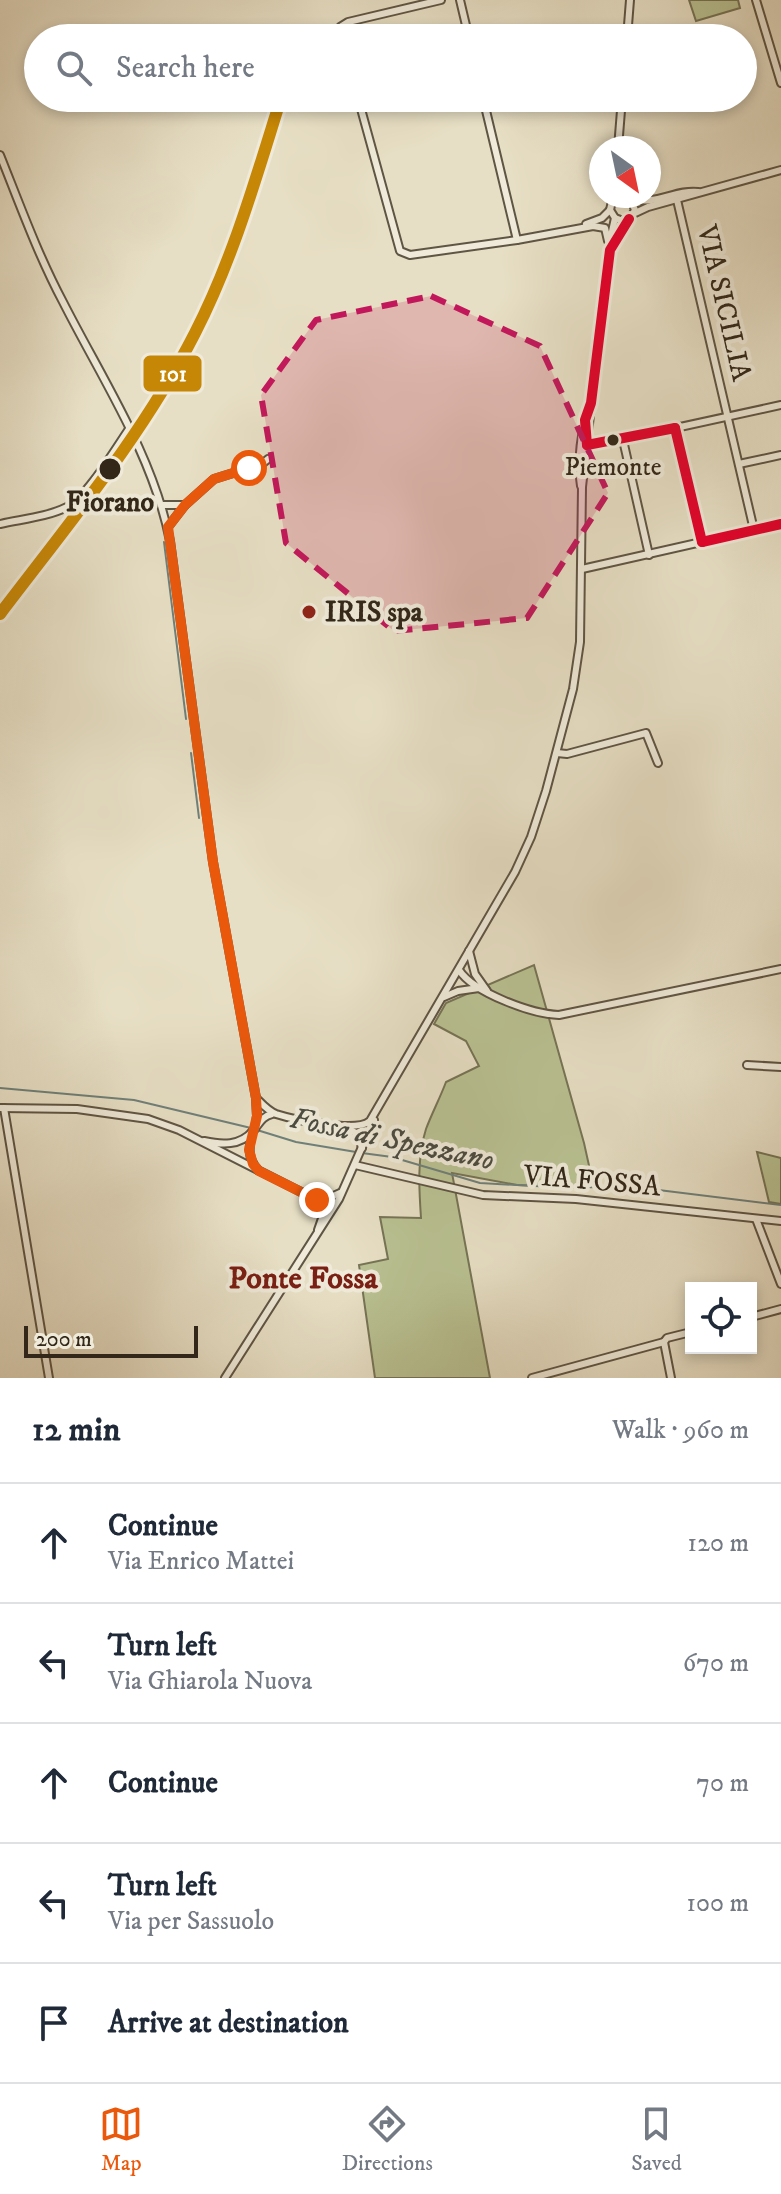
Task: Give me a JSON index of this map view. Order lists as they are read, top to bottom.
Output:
{
  "streets": {
    "street": ["VIA SICILIA", "VIA FOSSA"]
  },
  "districts": ["Ponte Fossa"],
  "water": ["Fossa di Spezzano"],
  "places": ["Piemonte", "Fiorano", "IRIS spa"],
  "lines": ["transit line 101"],
  "scale_bar": "200 m",
  "north": "bottom right",
  "page": {
    "search": "Search here",
    "scale": "200 m",
    "heading": ["12 min", "Walk · 960 m"],
    "list": [
      ["Continue", "Via Enrico Mattei", "120 m"],
      ["Turn left", "Via Ghiarola Nuova", "670 m"],
      ["Continue", "70 m"],
      ["Turn left", "Via per Sassuolo", "100 m"],
      "Arrive at destination"
    ],
    "nav": ["Map", "Directions", "Saved"]
  }
}
